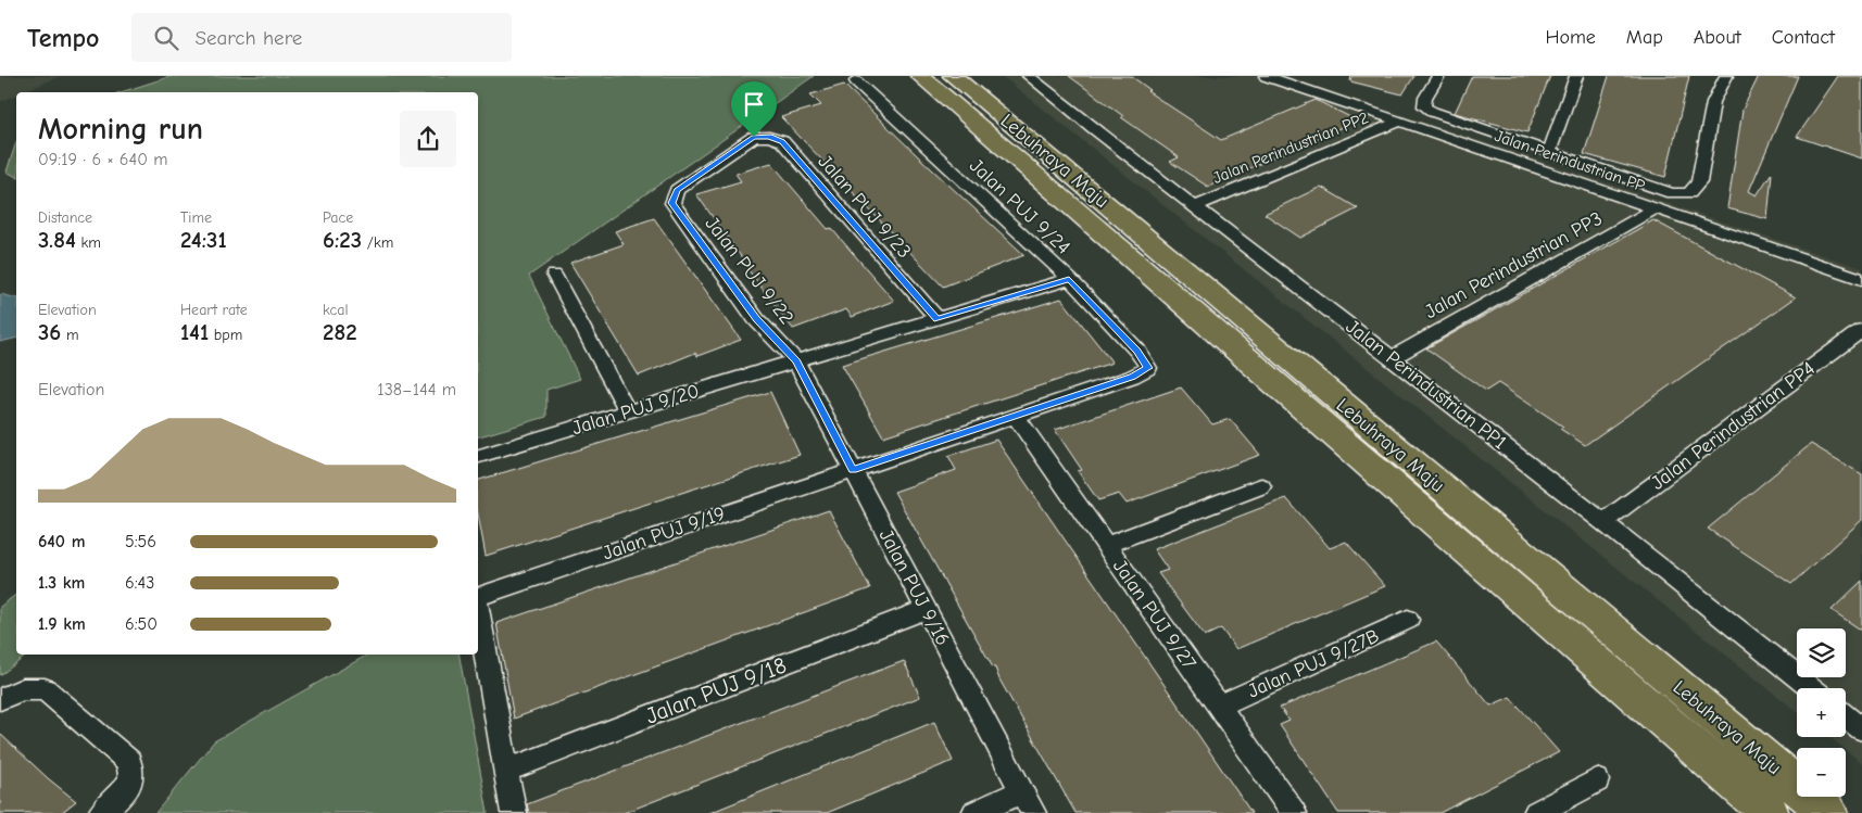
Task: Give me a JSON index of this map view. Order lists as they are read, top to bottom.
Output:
{
  "streets": {
    "highway": ["Lebuhraya Maju"],
    "street": [
      "Jalan Perindustrian PP2",
      "Jalan Perindustrian PP",
      "Jalan PUJ 9/23",
      "Jalan PUJ 9/24",
      "Jalan Perindustrian PP3",
      "Jalan PUJ 9/22",
      "Jalan Perindustrian PP1",
      "Jalan PUJ 9/20",
      "Jalan Perindustrian PP4",
      "Jalan PUJ 9/19",
      "Jalan PUJ 9/16",
      "Jalan PUJ 9/27",
      "Jalan PUJ 9/27B",
      "Jalan PUJ 9/18"
    ]
  },
  "crossings": [
    ["Jalan Perindustrian PP2", "Jalan Perindustrian PP"],
    ["Jalan Perindustrian PP2", "Jalan Perindustrian PP1"],
    ["Jalan Perindustrian PP", "Jalan Perindustrian PP3"],
    ["Jalan PUJ 9/23", "Jalan PUJ 9/22"],
    ["Jalan PUJ 9/23", "Jalan PUJ 9/20"],
    ["Jalan PUJ 9/24", "Jalan PUJ 9/20"],
    ["Jalan PUJ 9/24", "Jalan PUJ 9/19"],
    ["Jalan Perindustrian PP3", "Jalan Perindustrian PP1"],
    ["Jalan PUJ 9/22", "Jalan PUJ 9/20"],
    ["Jalan PUJ 9/22", "Jalan PUJ 9/16"],
    ["Jalan Perindustrian PP1", "Jalan Perindustrian PP4"],
    ["Jalan PUJ 9/20", "Jalan PUJ 9/16"],
    ["Jalan PUJ 9/19", "Jalan PUJ 9/16"],
    ["Jalan PUJ 9/19", "Jalan PUJ 9/27"],
    ["Jalan PUJ 9/16", "Jalan PUJ 9/18"],
    ["Jalan PUJ 9/27", "Jalan PUJ 9/27B"]
  ],
  "page": {
    "header": "Tempo",
    "search": "Search here",
    "nav": [
      "Home",
      "Map",
      "About",
      "Contact"
    ],
    "heading": ["Morning run", "09:19 · 6 × 640 m"],
    "stats": [
      ["Distance", "3.84 km"],
      ["Time", "24:31"],
      ["Pace", "6:23 /km"],
      ["Elevation", "36 m"],
      ["Heart rate", "141 bpm"],
      ["kcal", "282"]
    ],
    "chart": ["Elevation", "138–144 m"],
    "list": [
      {
        "name": "640 m",
        "note": "5:56"
      },
      {
        "name": "1.3 km",
        "note": "6:43"
      },
      {
        "name": "1.9 km",
        "note": "6:50"
      }
    ],
    "map_buttons": ["+", "−"]
  }
}
